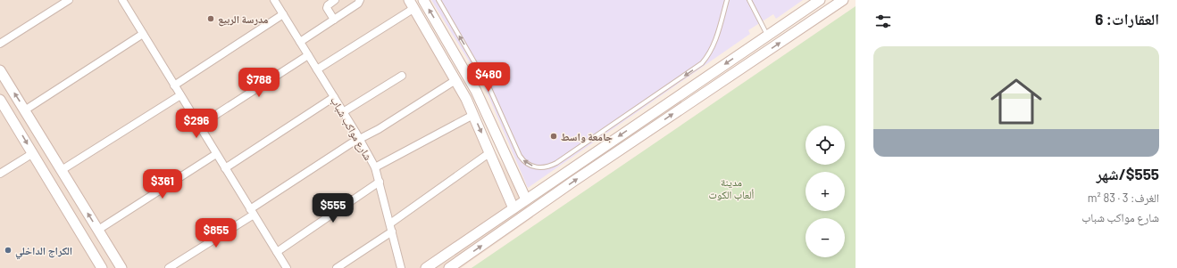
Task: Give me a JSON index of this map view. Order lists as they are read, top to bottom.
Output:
{
  "streets": {
    "street": ["شارع مواكب شباب"]
  },
  "parks": ["مدينة ألعاب الكوت"],
  "places": ["مدرسة الربيع", "جامعة واسط", "الكراج الداخلي"],
  "page": {
    "heading": "العقارات: 6",
    "list": [
      {
        "name": "$555/شهر",
        "note": "الغرف: 3 · 83 m² · شارع مواكب شباب"
      }
    ],
    "price": [
      "$480",
      "$788",
      "$296",
      "$361",
      "$555",
      "$855"
    ],
    "map_buttons": ["+", "−"]
  }
}
